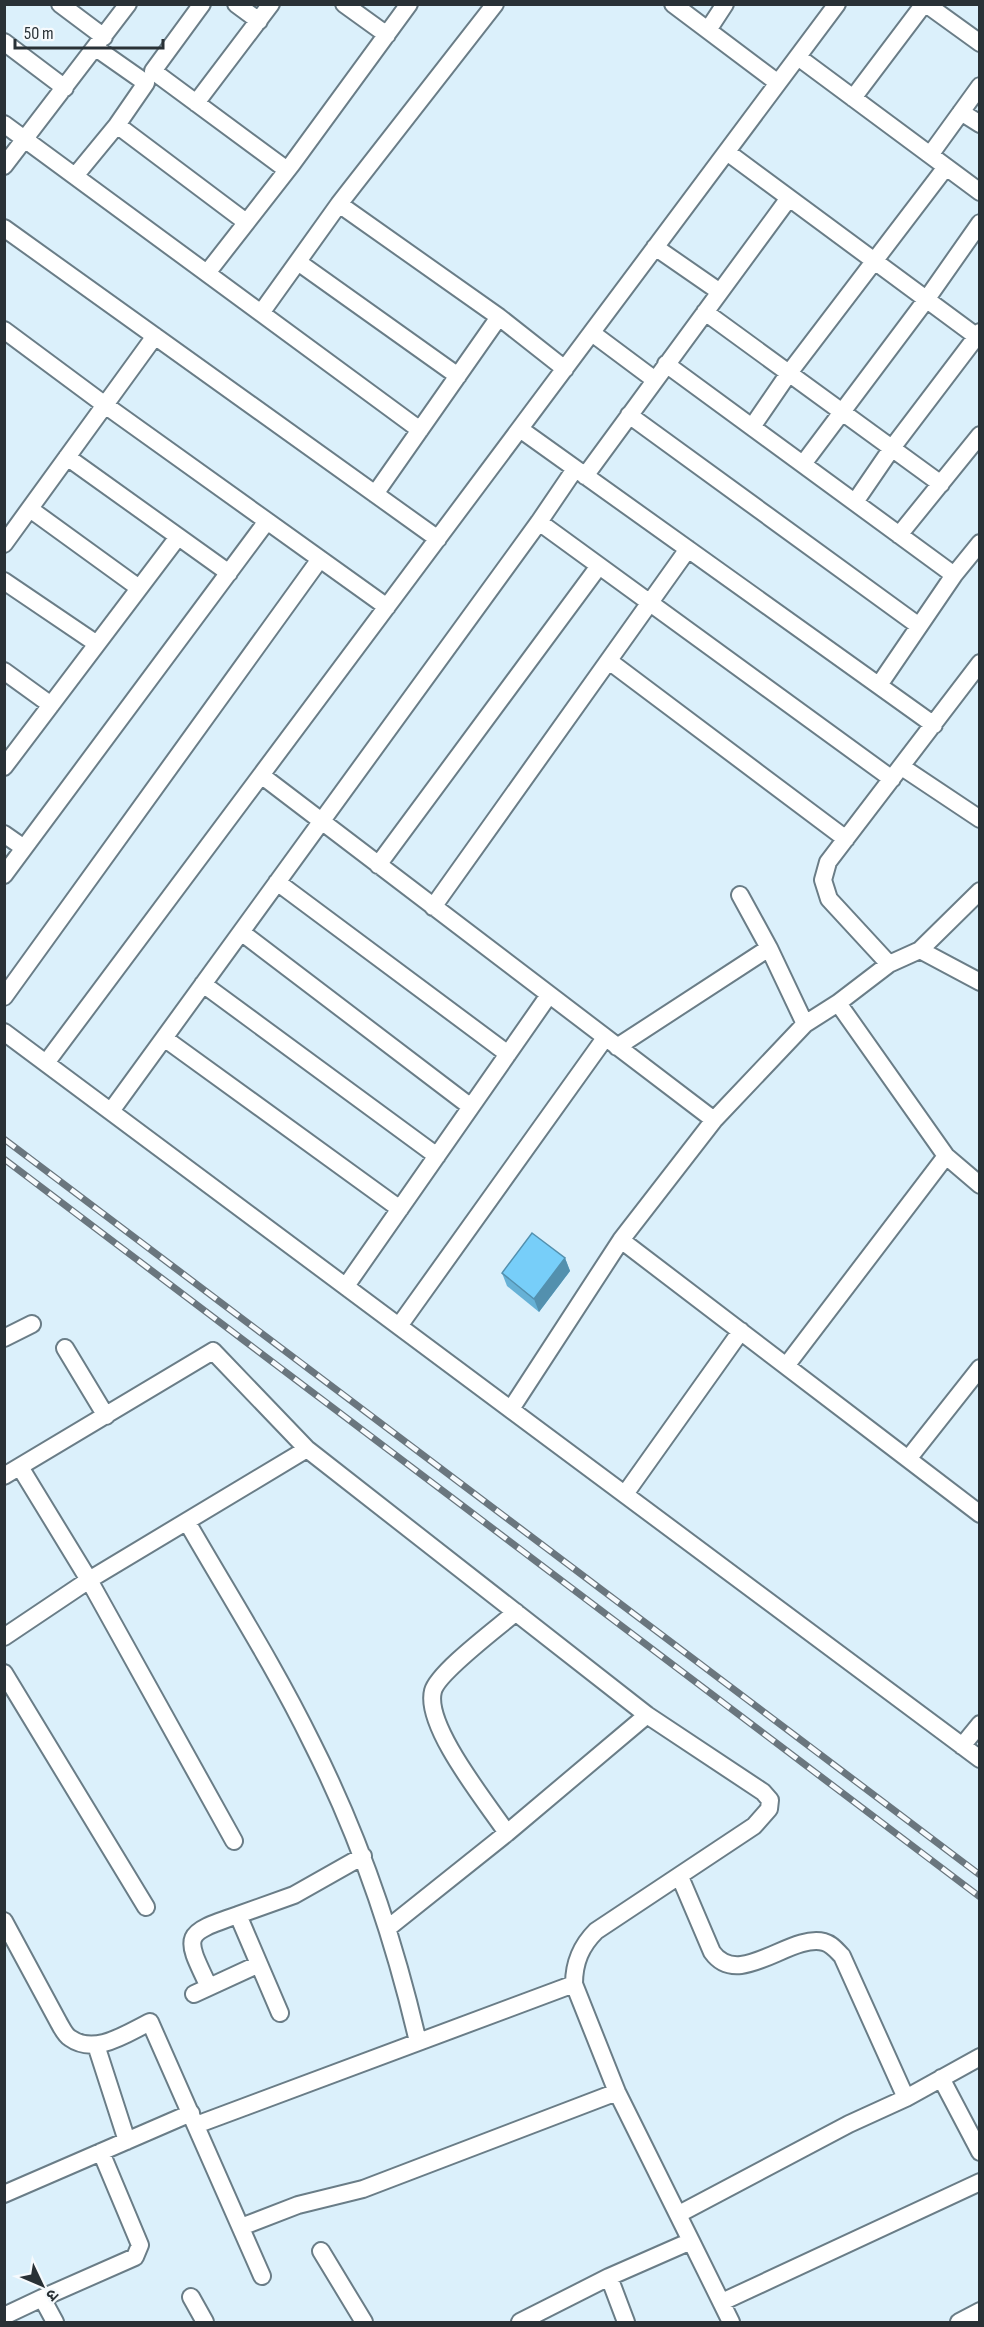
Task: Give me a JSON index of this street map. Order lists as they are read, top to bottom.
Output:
{
  "scale_bar": "50 m",
  "north": "bottom right"
}
